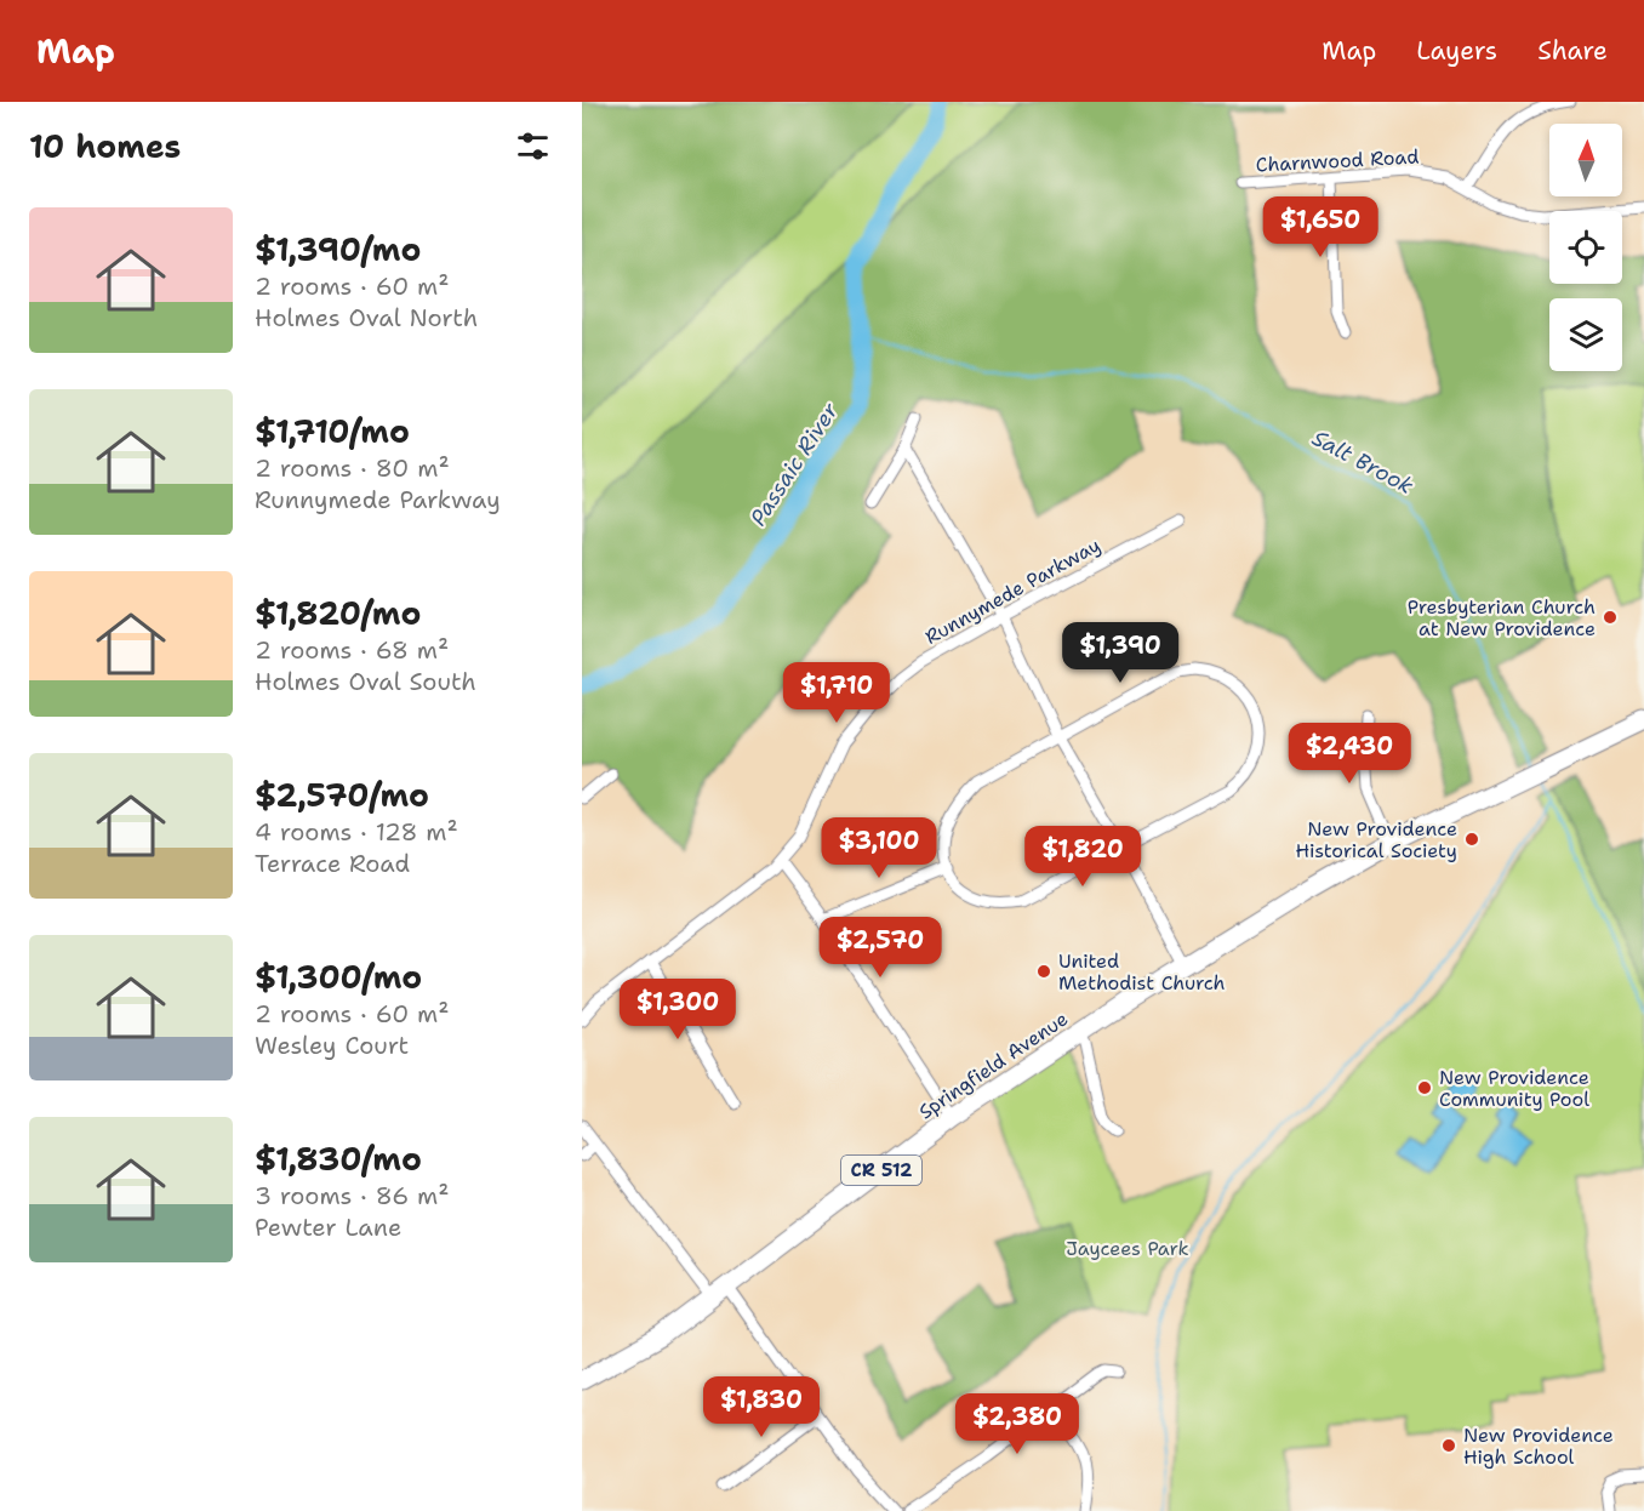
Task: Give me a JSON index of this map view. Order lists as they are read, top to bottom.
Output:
{
  "streets": {
    "main road": ["Springfield Avenue", "CR 512"],
    "street": ["Charnwood Road", "Runnymede Parkway"]
  },
  "water": ["Salt Brook", "Passaic River"],
  "parks": ["Jaycees Park"],
  "places": [
    "Presbyterian Church at New Providence",
    "New Providence Historical Society",
    "United Methodist Church",
    "New Providence Community Pool",
    "New Providence High School"
  ],
  "north": "top",
  "page": {
    "header": "Map",
    "nav": ["Map", "Layers", "Share"],
    "heading": "10 homes",
    "list": [
      {
        "name": "$1,390/mo",
        "note": "2 rooms · 60 m² · Holmes Oval North"
      },
      {
        "name": "$1,710/mo",
        "note": "2 rooms · 80 m² · Runnymede Parkway"
      },
      {
        "name": "$1,820/mo",
        "note": "2 rooms · 68 m² · Holmes Oval South"
      },
      {
        "name": "$2,570/mo",
        "note": "4 rooms · 128 m² · Terrace Road"
      },
      {
        "name": "$1,300/mo",
        "note": "2 rooms · 60 m² · Wesley Court"
      },
      {
        "name": "$1,830/mo",
        "note": "3 rooms · 86 m² · Pewter Lane"
      }
    ],
    "price": [
      "$1,650",
      "$1,390",
      "$1,710",
      "$2,430",
      "$3,100",
      "$1,820",
      "$2,570",
      "$1,300",
      "$1,830",
      "$2,380"
    ]
  }
}
